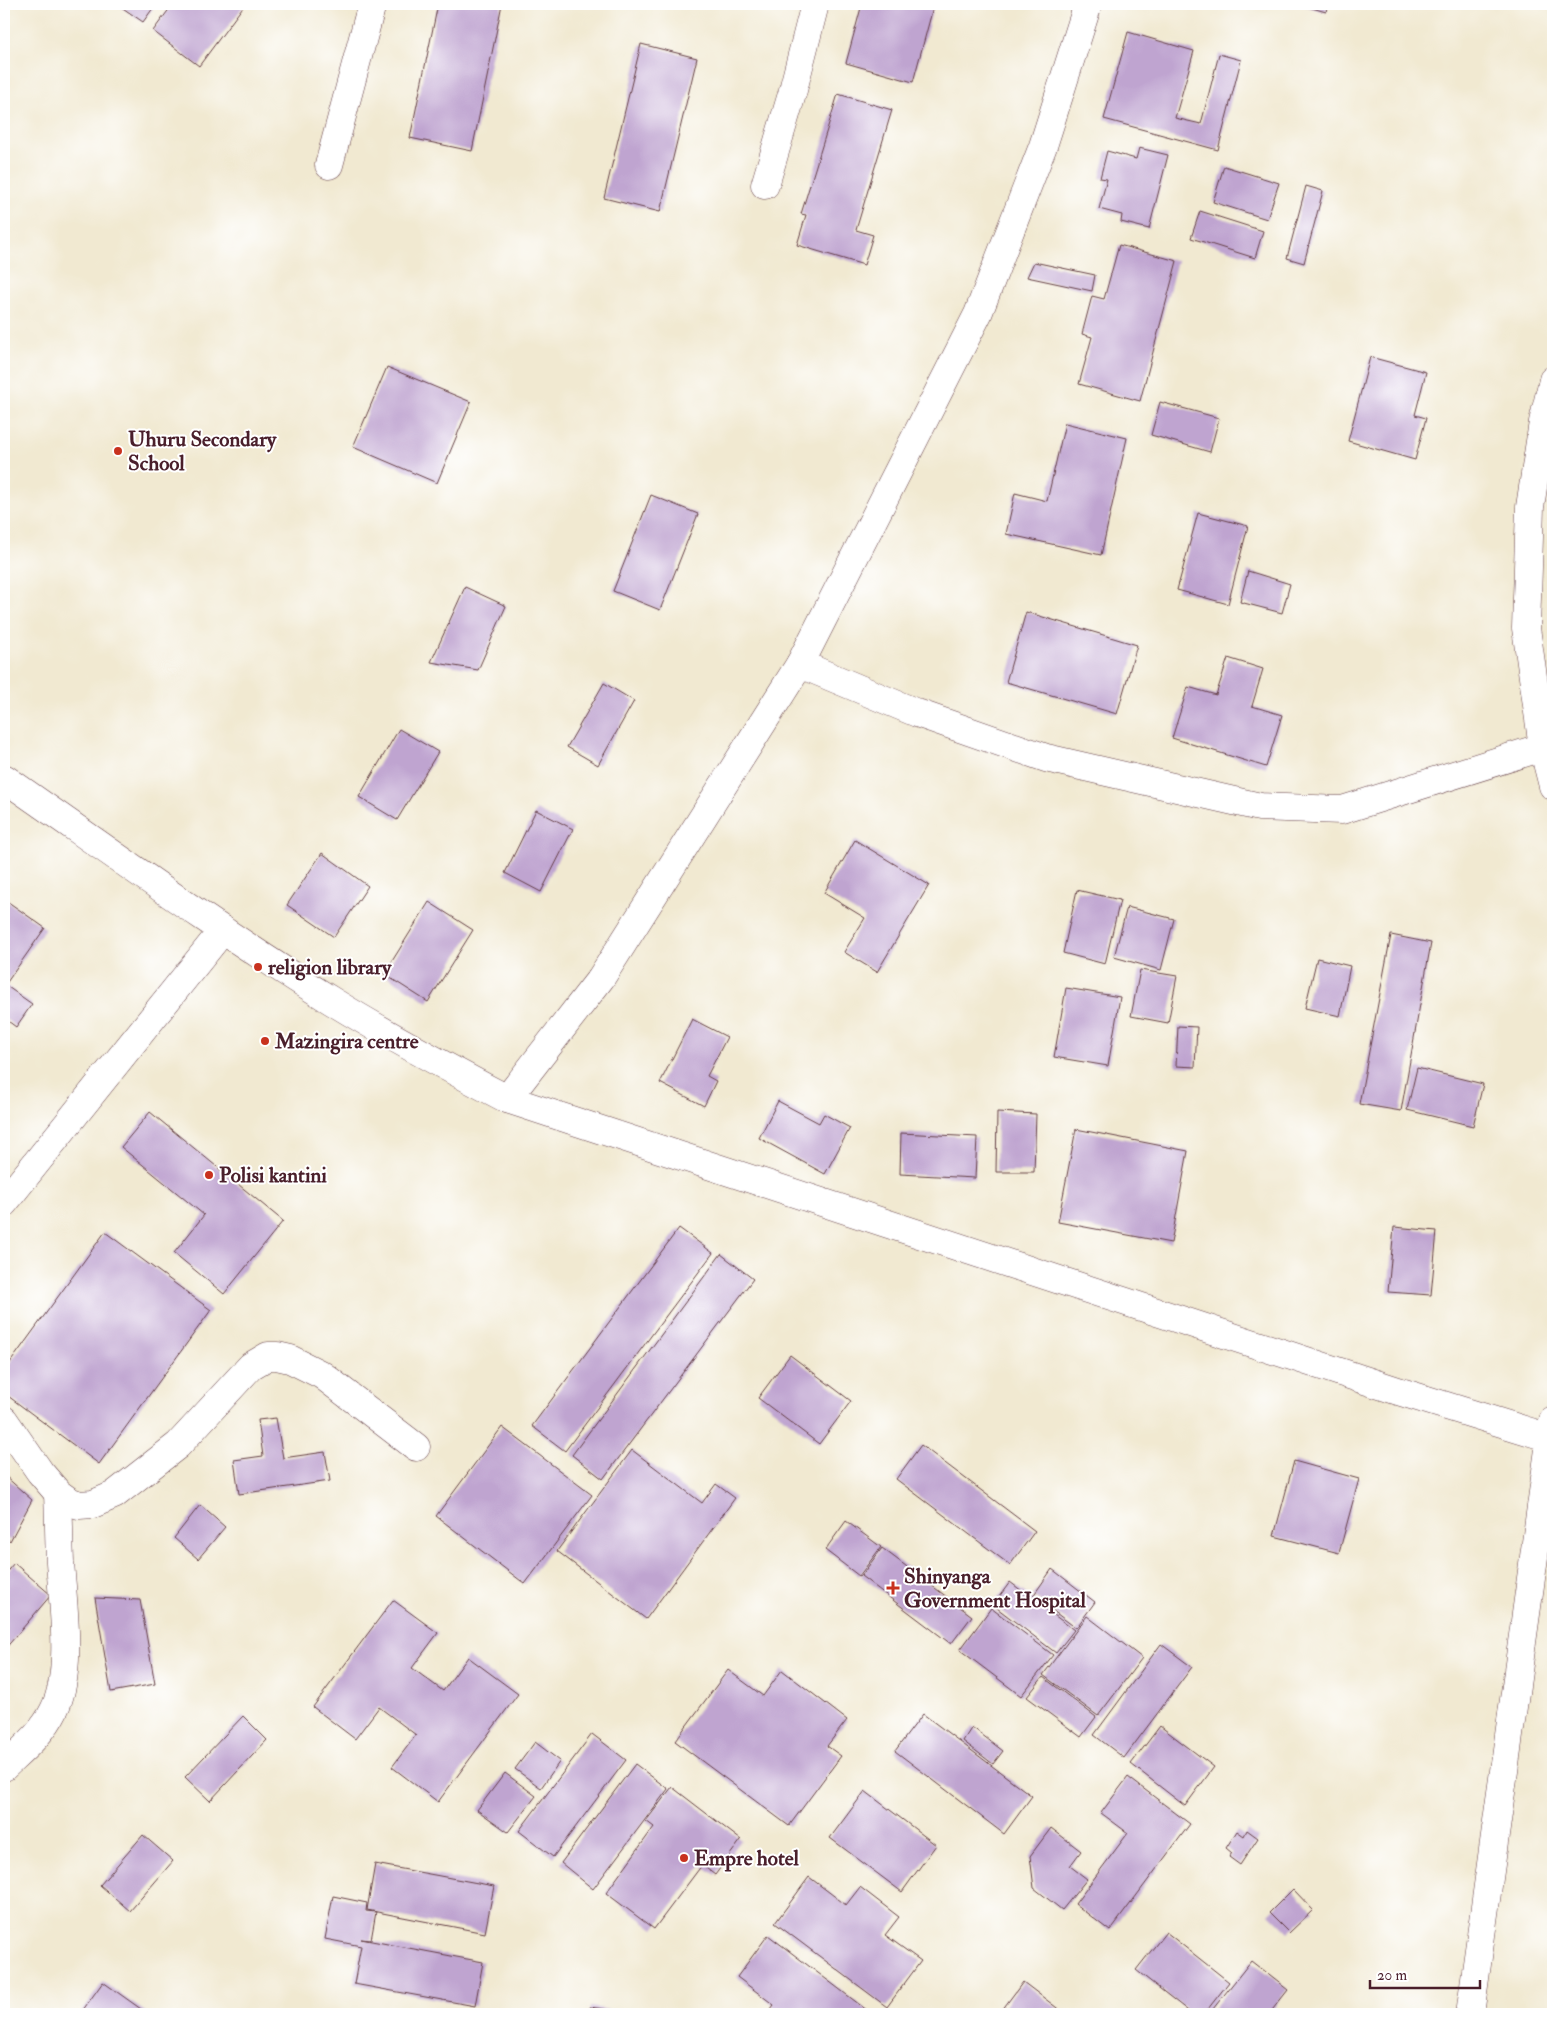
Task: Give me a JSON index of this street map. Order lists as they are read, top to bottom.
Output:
{
  "places": {
    "other": [
      "Uhuru Secondary School",
      "religion library",
      "Mazingira centre",
      "Polisi kantini",
      "Empre hotel"
    ],
    "health": ["Shinyanga Government Hospital"]
  },
  "scale_bar": "20 m"
}
